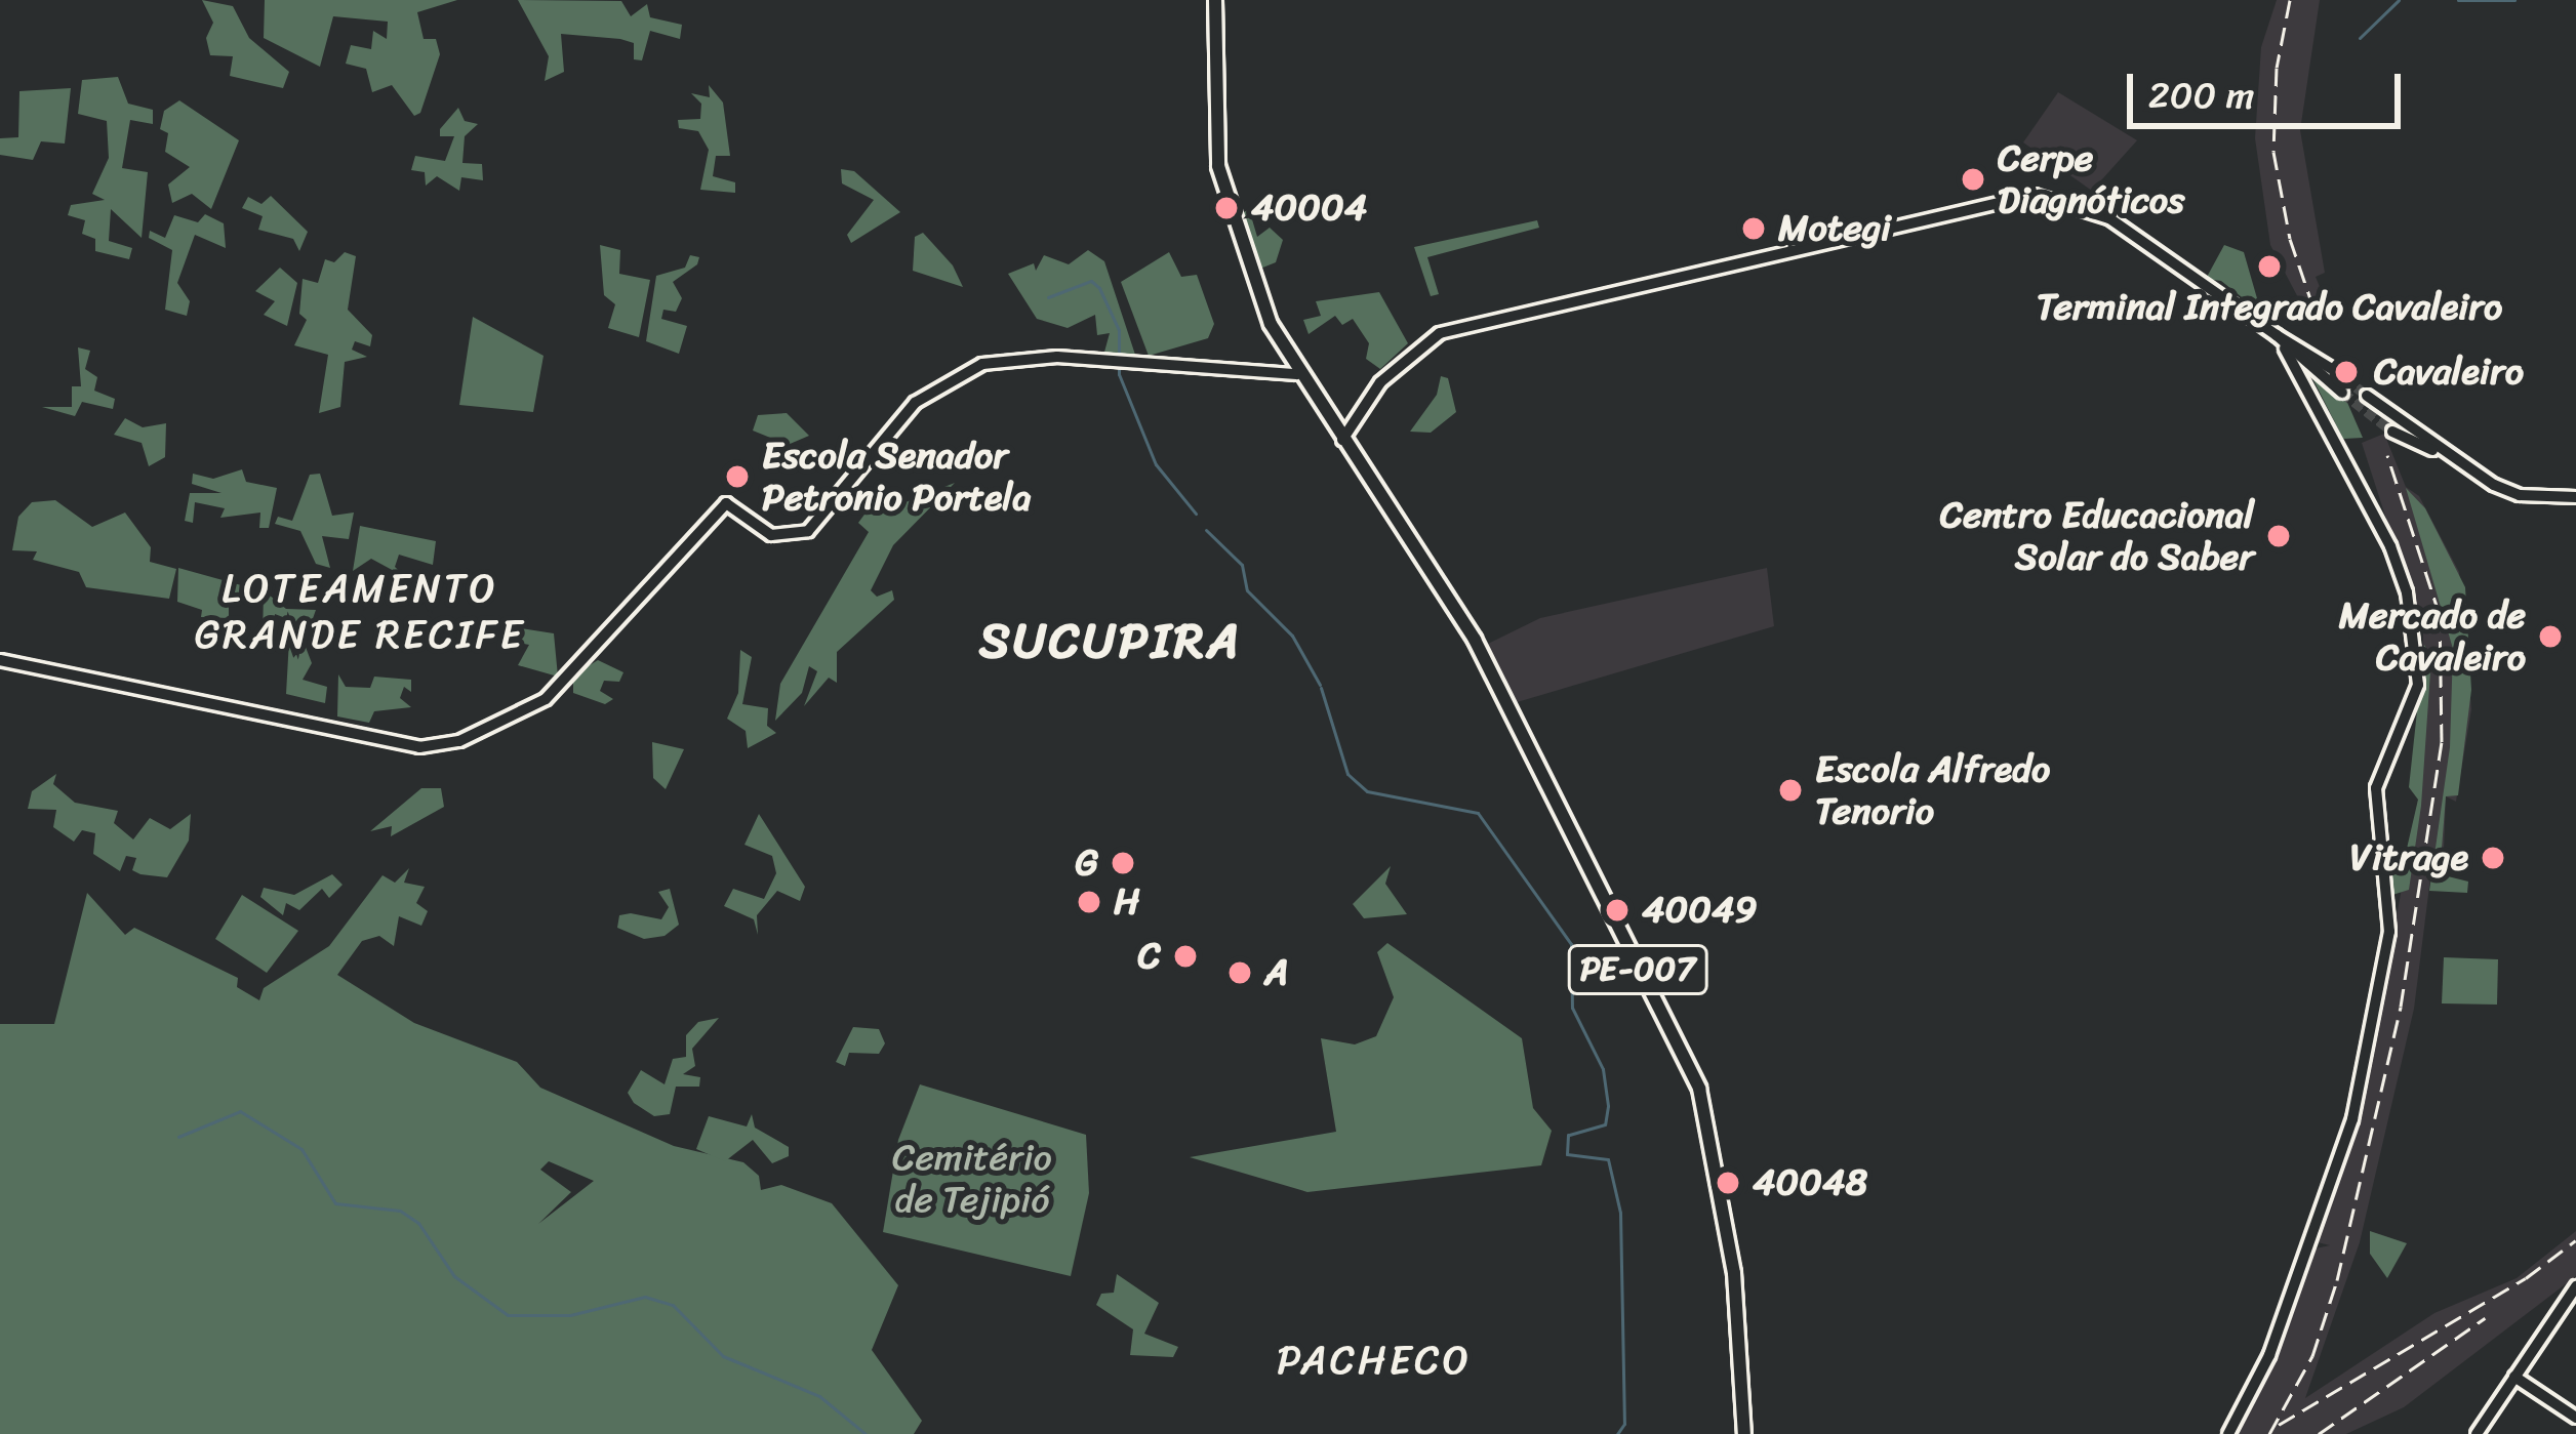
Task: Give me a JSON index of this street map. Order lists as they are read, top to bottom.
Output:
{
  "streets": {
    "main road": ["PE-007"]
  },
  "districts": ["LOTEAMENTO GRANDE RECIFE", "SUCUPIRA", "PACHECO"],
  "parks": ["Cemitério de Tejipió"],
  "places": [
    "Cerpe Diagnóticos",
    "40004",
    "Motegi",
    "Terminal Integrado Cavaleiro",
    "Cavaleiro",
    "Escola Senador Petronio Portela",
    "Centro Educacional Solar do Saber",
    "Mercado de Cavaleiro",
    "Escola Alfredo Tenorio",
    "Vitrage",
    "G",
    "H",
    "40049",
    "C",
    "A",
    "40048"
  ],
  "scale_bar": "200 m"
}
